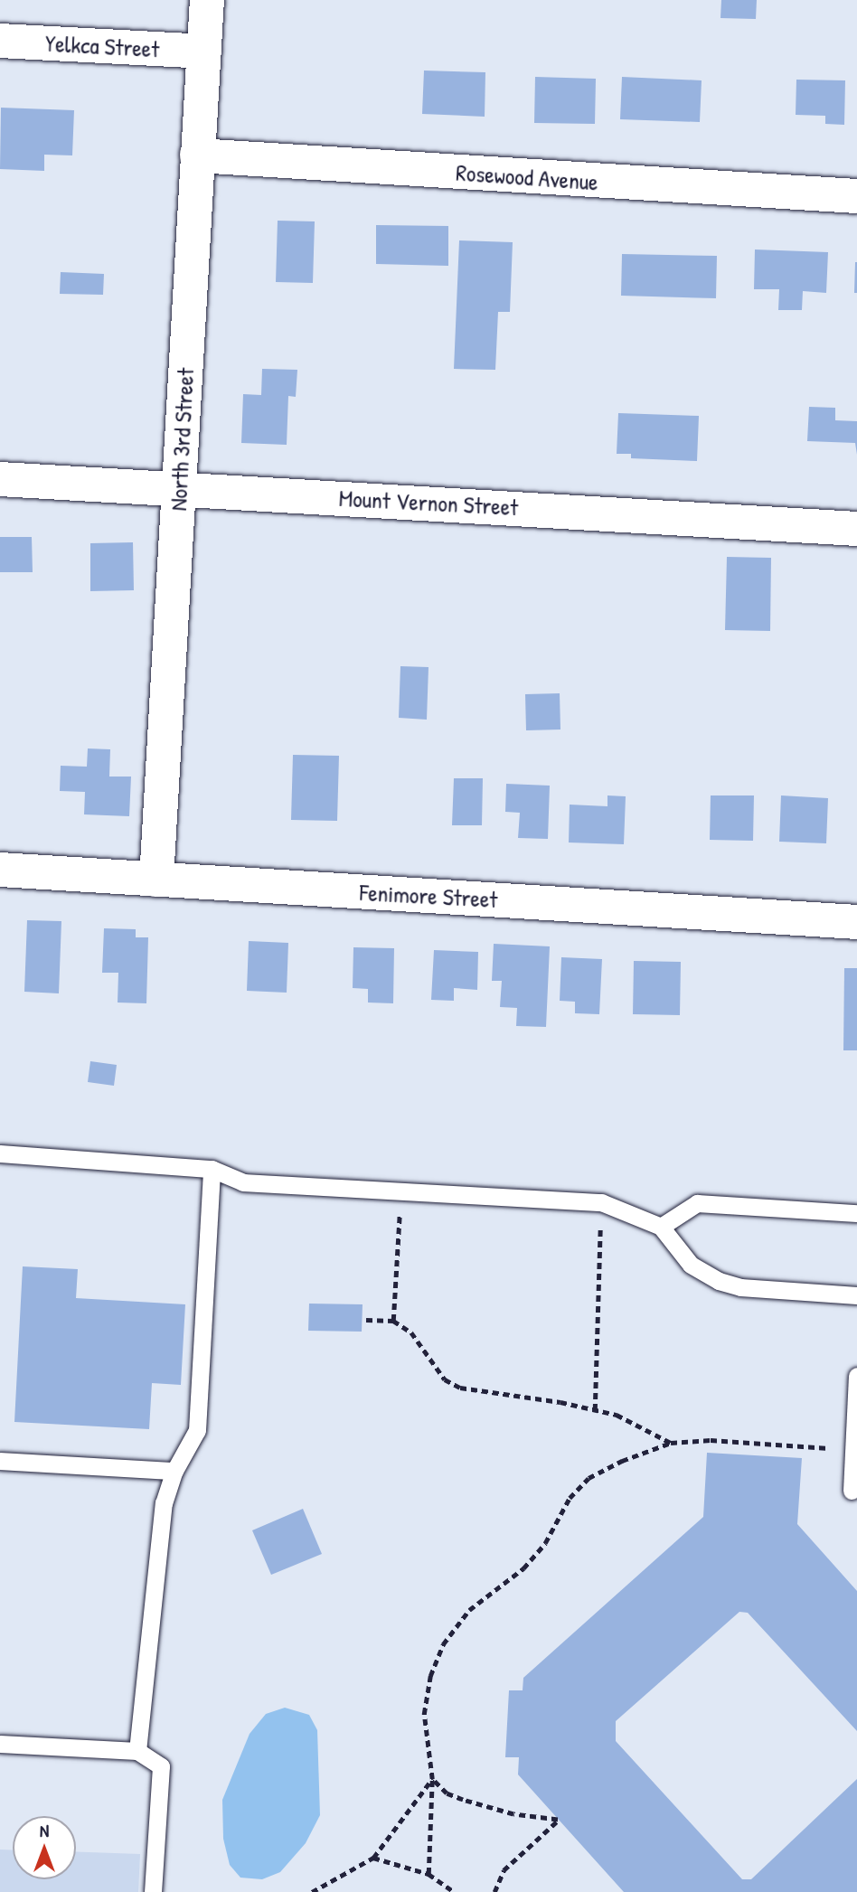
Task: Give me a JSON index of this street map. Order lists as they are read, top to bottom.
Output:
{
  "streets": {
    "street": [
      "Yelkca Street",
      "Rosewood Avenue",
      "North 3rd Street",
      "Mount Vernon Street",
      "Fenimore Street"
    ]
  },
  "crossings": [
    ["Yelkca Street", "North 3rd Street"],
    ["Rosewood Avenue", "North 3rd Street"],
    ["North 3rd Street", "Mount Vernon Street"],
    ["North 3rd Street", "Fenimore Street"]
  ],
  "north": "top"
}
